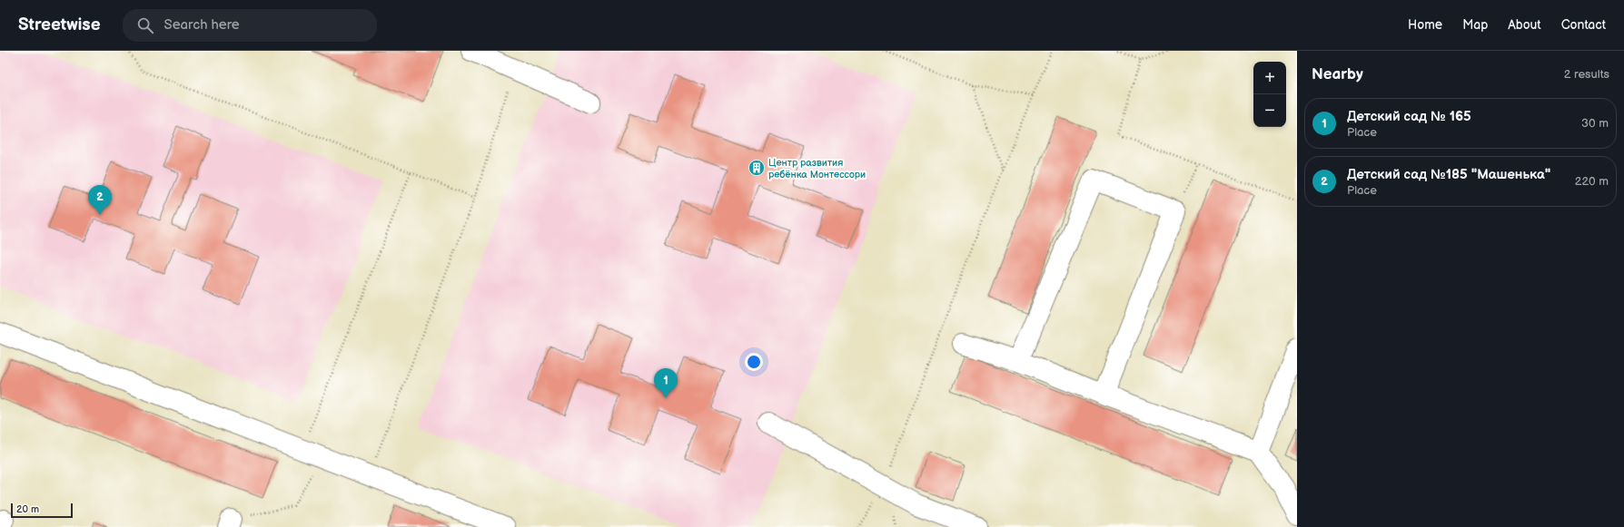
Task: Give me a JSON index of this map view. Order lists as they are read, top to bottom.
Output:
{
  "places": {
    "building": ["Центр развития ребёнка Монтессори"]
  },
  "scale_bar": "20 m",
  "page": {
    "header": "Streetwise",
    "search": "Search here",
    "nav": [
      "Home",
      "Map",
      "About",
      "Contact"
    ],
    "heading": ["Nearby", "2 results"],
    "map_buttons": ["+", "−"],
    "list": [
      {
        "mark": "1",
        "name": "Детский сад № 165",
        "note": "Place",
        "value": "30 m"
      },
      {
        "mark": "2",
        "name": "Детский сад №185 \"Машенька\"",
        "note": "Place",
        "value": "220 m"
      }
    ],
    "pins": ["2", "1"],
    "scale": "20 m"
  }
}
